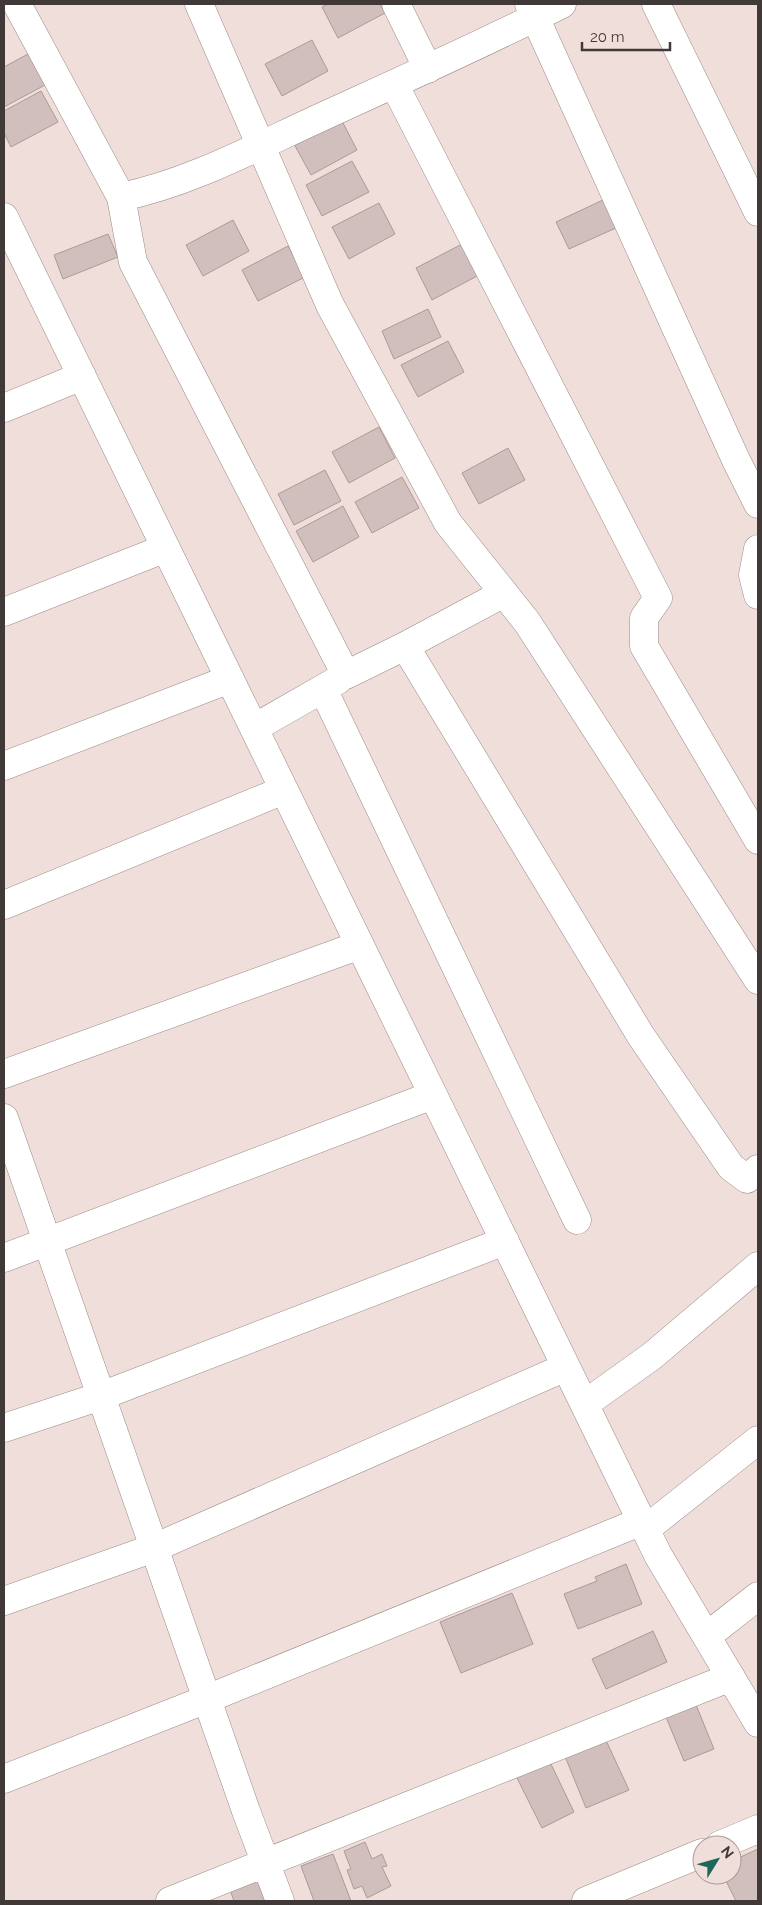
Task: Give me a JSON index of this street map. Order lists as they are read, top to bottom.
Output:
{
  "scale_bar": "20 m",
  "north": "top right"
}
